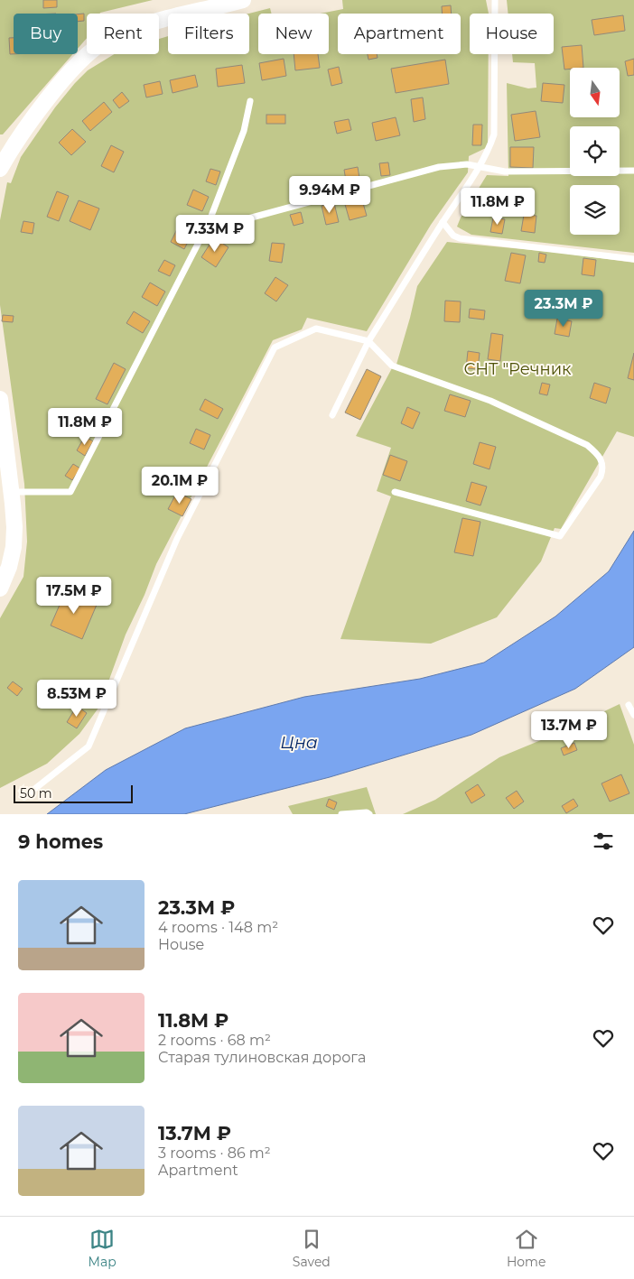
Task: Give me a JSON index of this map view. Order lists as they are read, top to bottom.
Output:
{
  "water": ["Цна"],
  "parks": ["СНТ \"Речник"],
  "scale_bar": "50 m",
  "north": "bottom",
  "page": {
    "chip": [
      "Buy",
      "Rent",
      "Filters",
      "New",
      "Apartment",
      "House"
    ],
    "price": [
      "9.94M ₽",
      "11.8M ₽",
      "7.33M ₽",
      "23.3M ₽",
      "11.8M ₽",
      "20.1M ₽",
      "17.5M ₽",
      "8.53M ₽",
      "13.7M ₽"
    ],
    "scale": "50 m",
    "heading": "9 homes",
    "list": [
      {
        "name": "23.3M ₽",
        "note": "4 rooms · 148 m² · House"
      },
      {
        "name": "11.8M ₽",
        "note": "2 rooms · 68 m² · Старая тулиновская дорога"
      },
      {
        "name": "13.7M ₽",
        "note": "3 rooms · 86 m² · Apartment"
      }
    ],
    "tabs": ["Map", "Saved", "Home"]
  }
}
